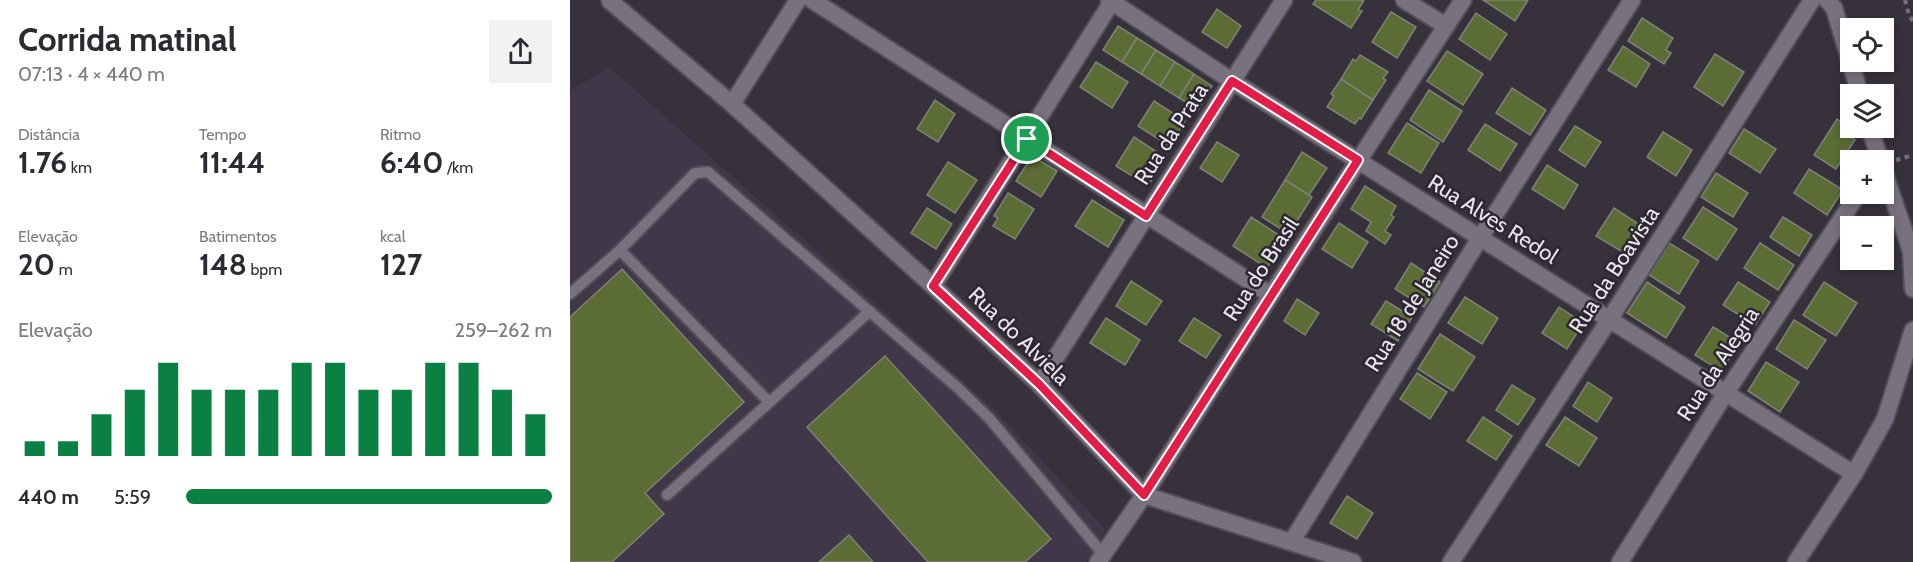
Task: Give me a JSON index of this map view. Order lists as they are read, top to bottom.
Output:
{
  "streets": {
    "street": [
      "Rua da Prata",
      "Rua Alves Redol",
      "Rua do Brasil",
      "Rua da Boavista",
      "Rua 18 de Janeiro",
      "Rua do Alviela",
      "Rua da Alegria"
    ]
  },
  "crossings": [
    ["Rua da Prata", "Rua Alves Redol"],
    ["Rua da Prata", "Rua do Alviela"],
    ["Rua Alves Redol", "Rua do Brasil"],
    ["Rua Alves Redol", "Rua da Boavista"],
    ["Rua Alves Redol", "Rua 18 de Janeiro"],
    ["Rua Alves Redol", "Rua da Alegria"],
    ["Rua do Brasil", "Rua do Alviela"],
    ["Rua 18 de Janeiro", "Rua do Alviela"]
  ],
  "page": {
    "heading": ["Corrida matinal", "07:13 · 4 × 440 m"],
    "map_buttons": ["+", "−"],
    "stats": [
      ["Distância", "1.76 km"],
      ["Tempo", "11:44"],
      ["Ritmo", "6:40 /km"],
      ["Elevação", "20 m"],
      ["Batimentos", "148 bpm"],
      ["kcal", "127"]
    ],
    "chart": ["Elevação", "259–262 m"],
    "list": [
      {
        "name": "440 m",
        "note": "5:59"
      }
    ]
  }
}
